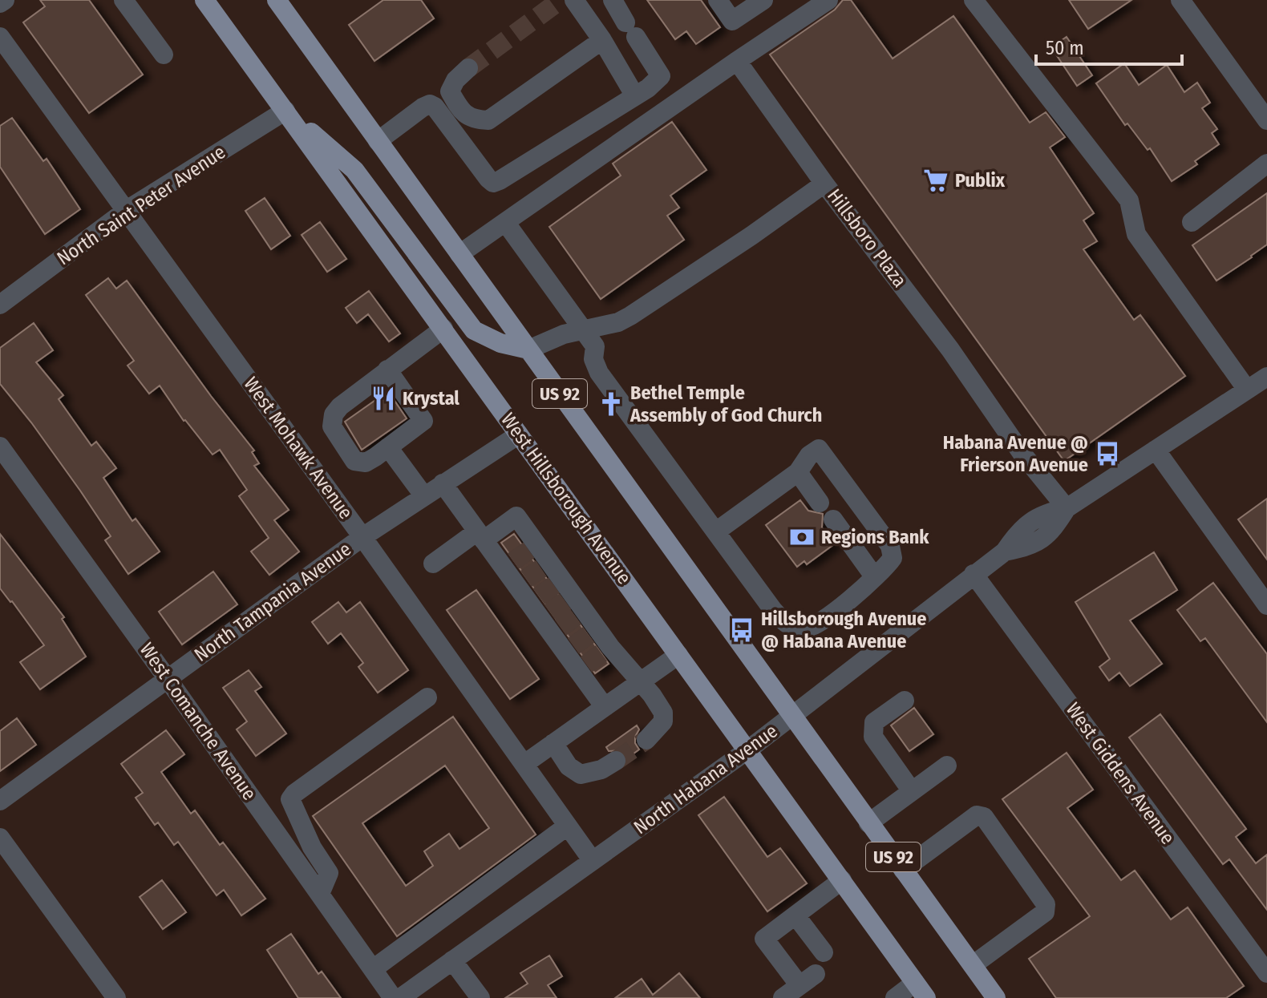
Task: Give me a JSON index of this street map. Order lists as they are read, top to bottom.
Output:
{
  "streets": {
    "main road": ["US 92", "West Hillsborough Avenue"],
    "street": [
      "North Saint Peter Avenue",
      "Hillsboro Plaza",
      "West Mohawk Avenue",
      "North Tampania Avenue",
      "West Comanche Avenue",
      "West Giddens Avenue",
      "North Habana Avenue"
    ]
  },
  "crossings": [
    ["North Saint Peter Avenue", "West Mohawk Avenue"],
    ["North Saint Peter Avenue", "West Hillsborough Avenue"],
    ["Hillsboro Plaza", "US 92"],
    ["Hillsboro Plaza", "North Habana Avenue"],
    ["US 92", "North Habana Avenue"],
    ["West Mohawk Avenue", "North Tampania Avenue"],
    ["West Mohawk Avenue", "North Habana Avenue"],
    ["West Hillsborough Avenue", "North Tampania Avenue"],
    ["West Hillsborough Avenue", "North Habana Avenue"],
    ["North Tampania Avenue", "West Comanche Avenue"],
    ["West Giddens Avenue", "North Habana Avenue"]
  ],
  "places": {
    "supermarket": ["Publix"],
    "restaurant": ["Krystal"],
    "church": ["Bethel Temple Assembly of God Church"],
    "bus stop": ["Habana Avenue @ Frierson Avenue", "Hillsborough Avenue @ Habana Avenue"],
    "bank": ["Regions Bank"]
  },
  "scale_bar": "50 m"
}
